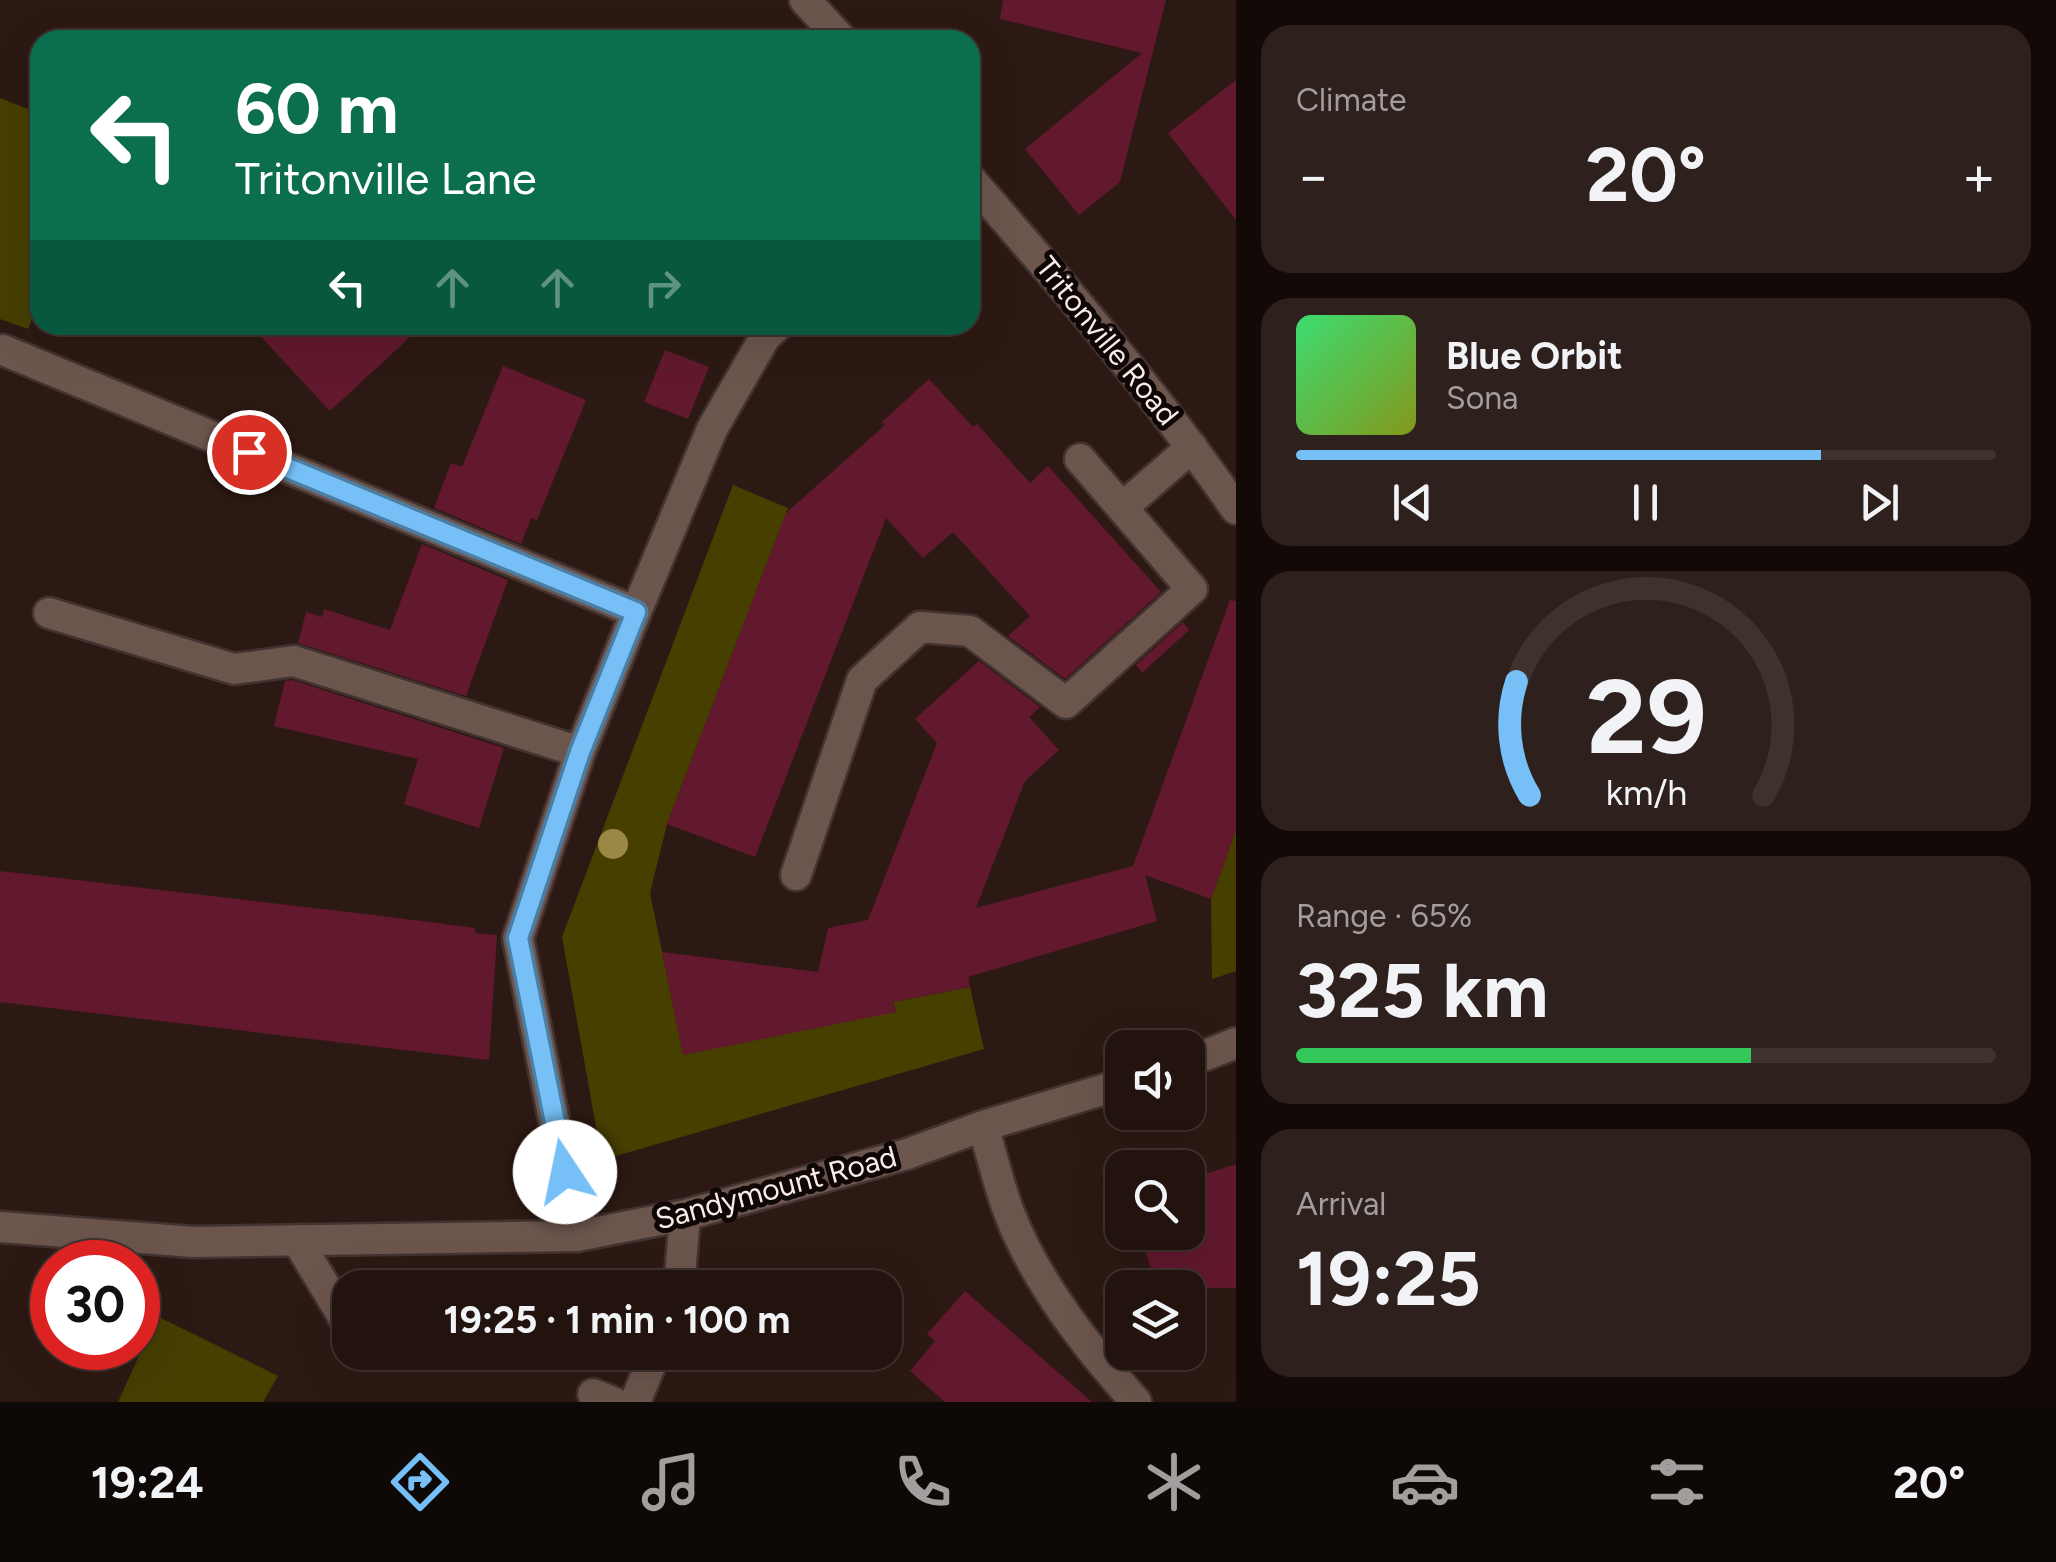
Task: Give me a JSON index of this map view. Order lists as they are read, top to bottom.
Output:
{
  "streets": {
    "street": ["Tritonville Road", "Sandymount Road"]
  },
  "page": {
    "tile": [
      "Climate",
      ["Range · 65%", "325 km"],
      ["Arrival", "19:25"]
    ],
    "turn": ["60 m", "Tritonville Lane"],
    "heat": ["−", "20°", "+"],
    "song": ["Blue Orbit", "Sona"],
    "limit": "30",
    "trip": "19:25 · 1 min · 100 m",
    "tabs": ["19:24", "20°"],
    "gauge": ["29", "km/h"]
  }
}
